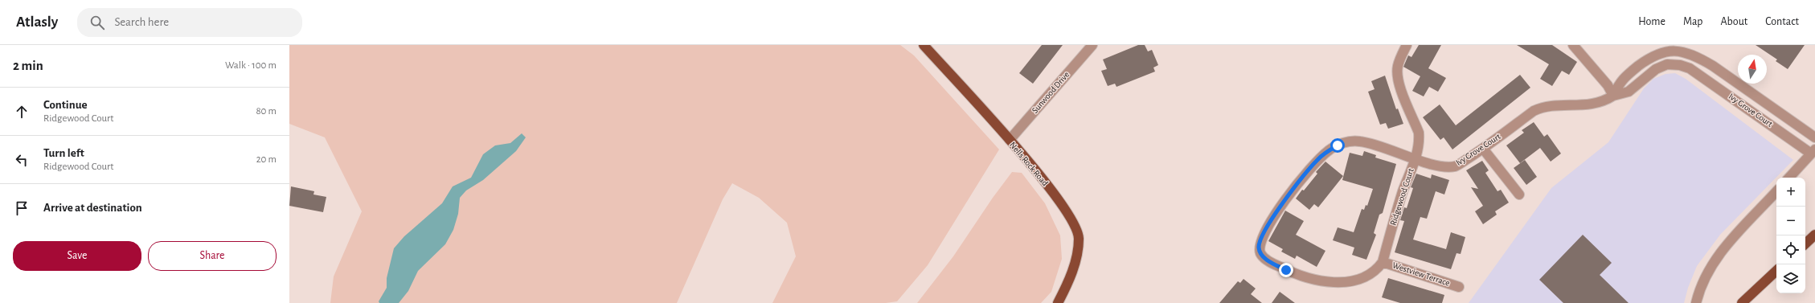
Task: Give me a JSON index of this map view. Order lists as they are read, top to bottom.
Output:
{
  "streets": {
    "main road": ["Nells Rock Road"],
    "street": [
      "Sunwood Drive",
      "Ivy Grove Court",
      "Ridgewood Court",
      "Westview Terrace"
    ]
  },
  "crossings": [
    ["Sunwood Drive", "Nells Rock Road"],
    ["Ivy Grove Court", "Ridgewood Court"],
    ["Ridgewood Court", "Westview Terrace"]
  ],
  "north": "top",
  "page": {
    "header": "Atlasly",
    "search": "Search here",
    "nav": [
      "Home",
      "Map",
      "About",
      "Contact"
    ],
    "heading": ["2 min", "Walk · 100 m"],
    "list": [
      ["Continue", "Ridgewood Court", "80 m"],
      ["Turn left", "Ridgewood Court", "20 m"],
      "Arrive at destination"
    ],
    "map_buttons": ["+", "−"],
    "buttons": ["Save", "Share"]
  }
}
